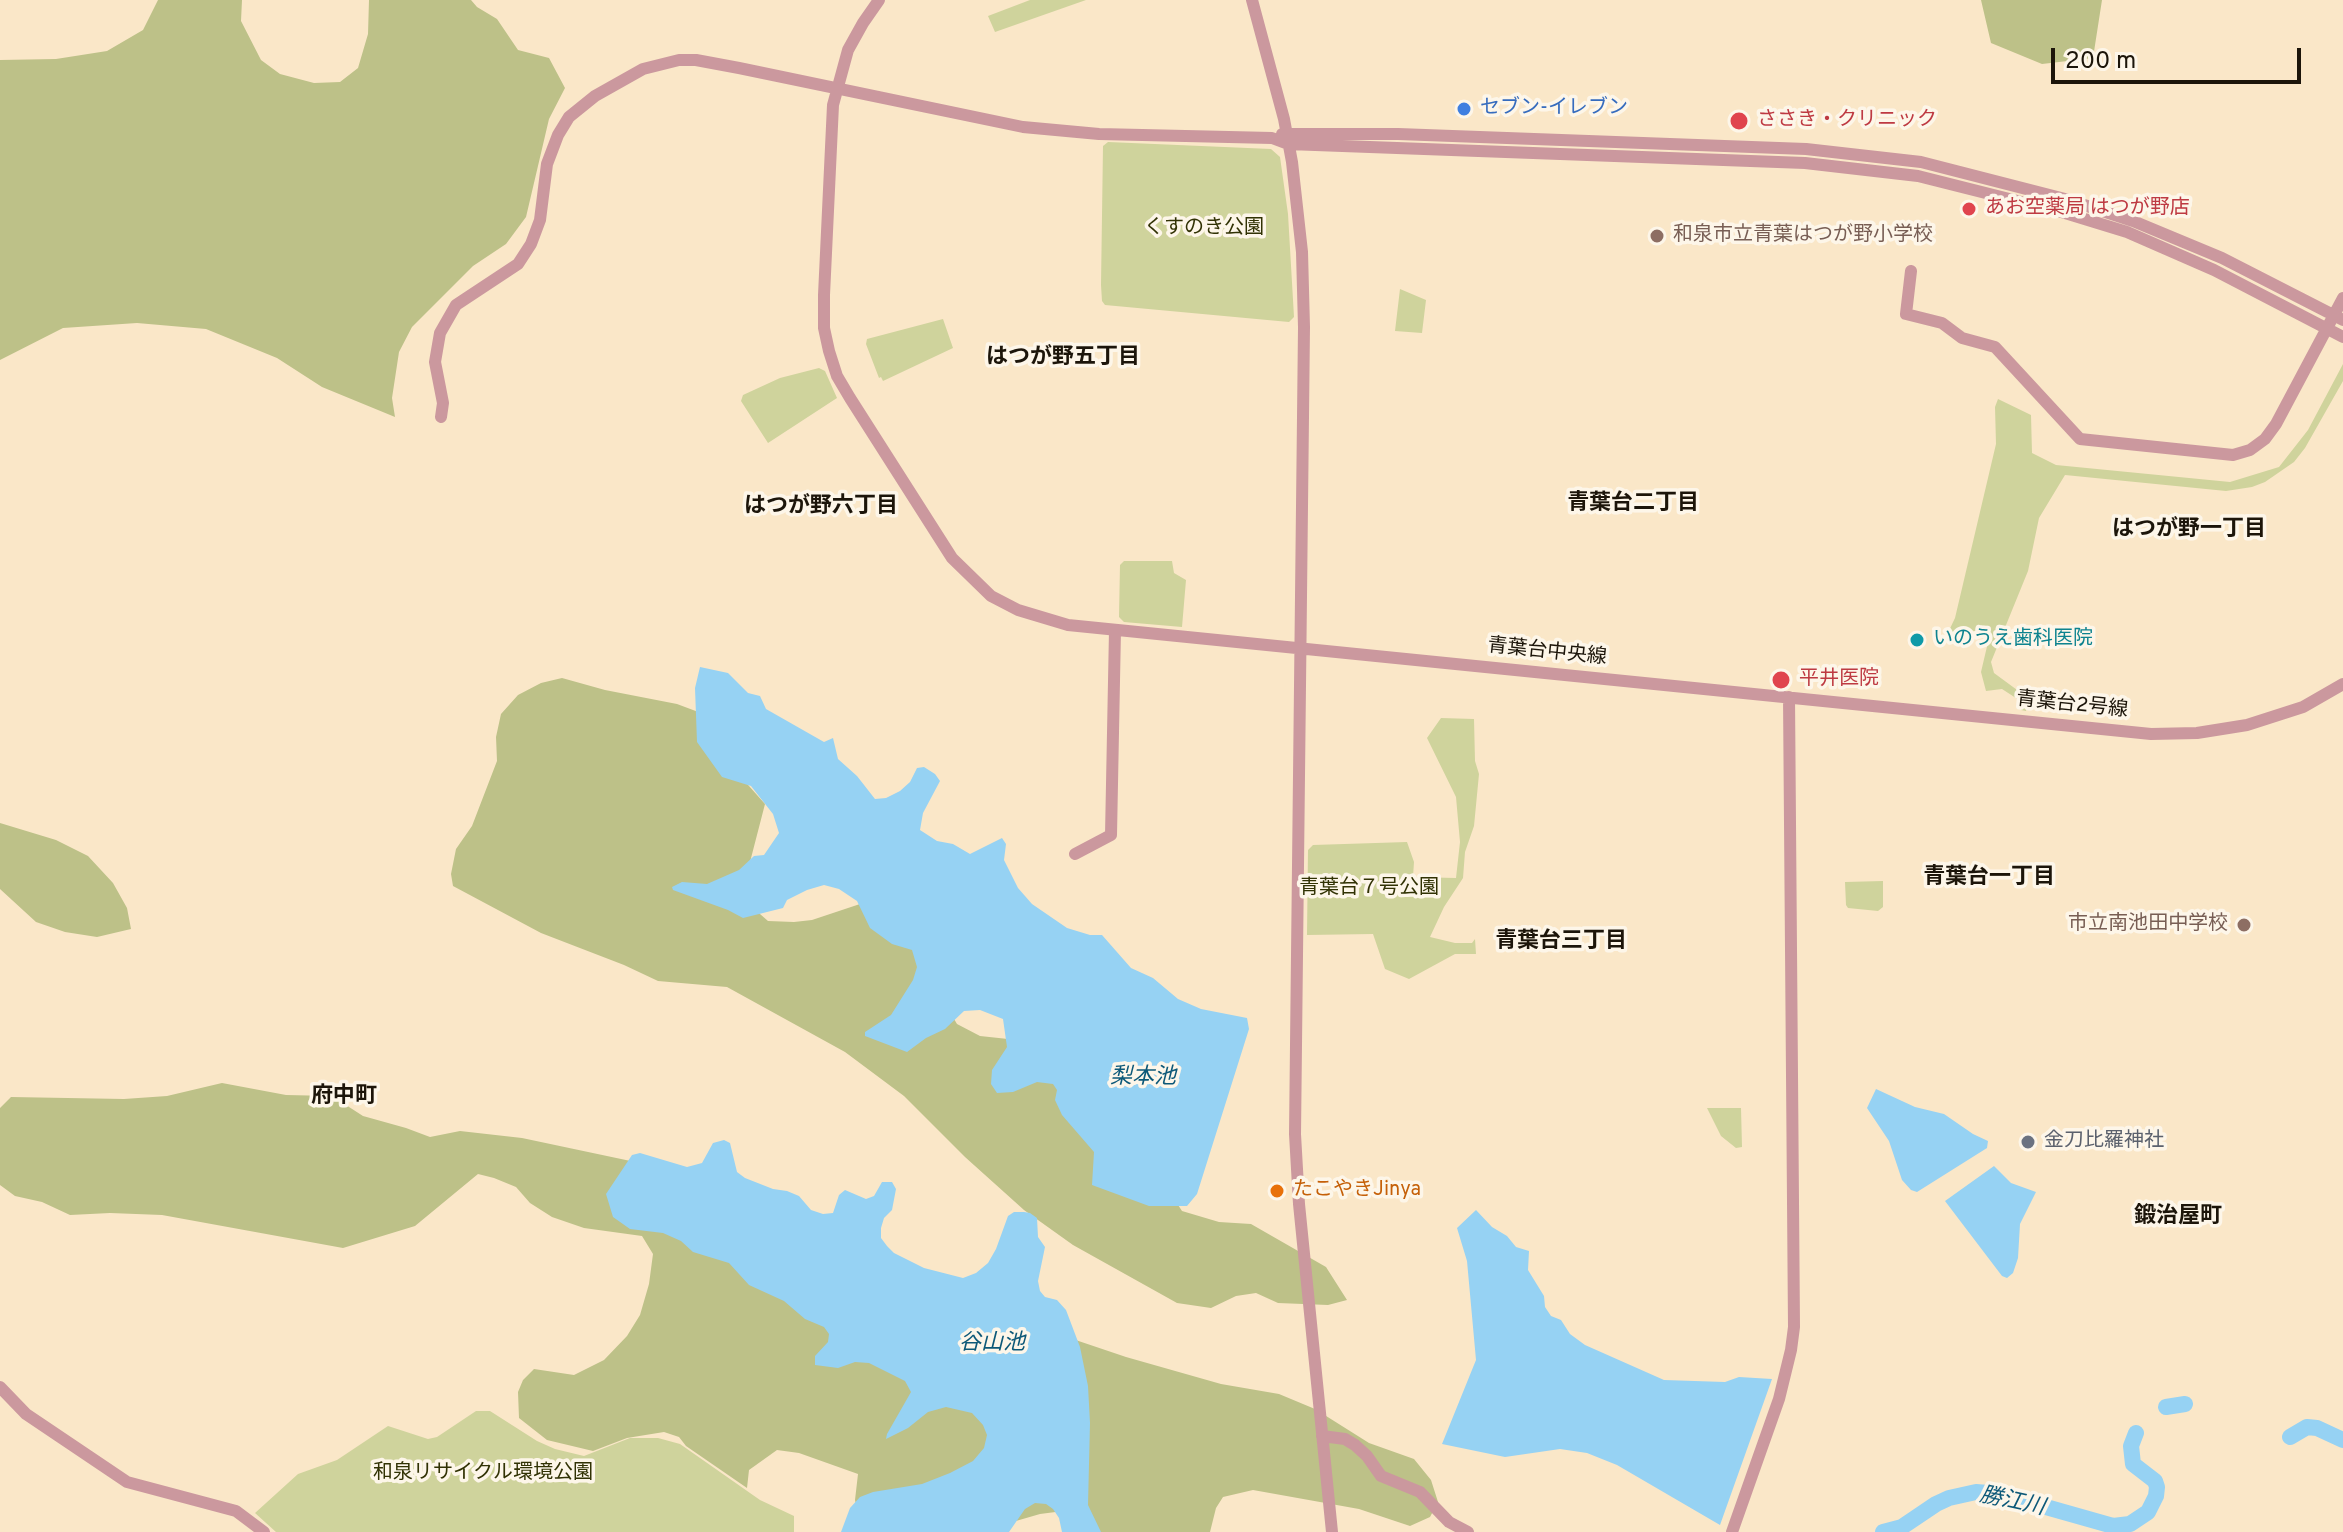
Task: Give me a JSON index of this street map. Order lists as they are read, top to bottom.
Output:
{
  "streets": {
    "street": ["青葉台中央線", "青葉台2号線"]
  },
  "crossings": [
    ["青葉台中央線", "青葉台2号線"]
  ],
  "districts": [
    "はつが野五丁目",
    "青葉台二丁目",
    "はつが野六丁目",
    "はつが野一丁目",
    "青葉台一丁目",
    "青葉台三丁目",
    "府中町",
    "鍛治屋町"
  ],
  "water": ["梨本池", "谷山池", "勝江川"],
  "parks": ["くすのき公園", "青葉台７号公園", "和泉リサイクル環境公園"],
  "places": [
    "セブン-イレブン",
    "ささき・クリニック",
    "あお空薬局 はつが野店",
    "和泉市立青葉はつが野小学校",
    "いのうえ歯科医院",
    "平井医院",
    "市立南池田中学校",
    "金刀比羅神社",
    "たこやきJinya"
  ],
  "scale_bar": "200 m"
}
